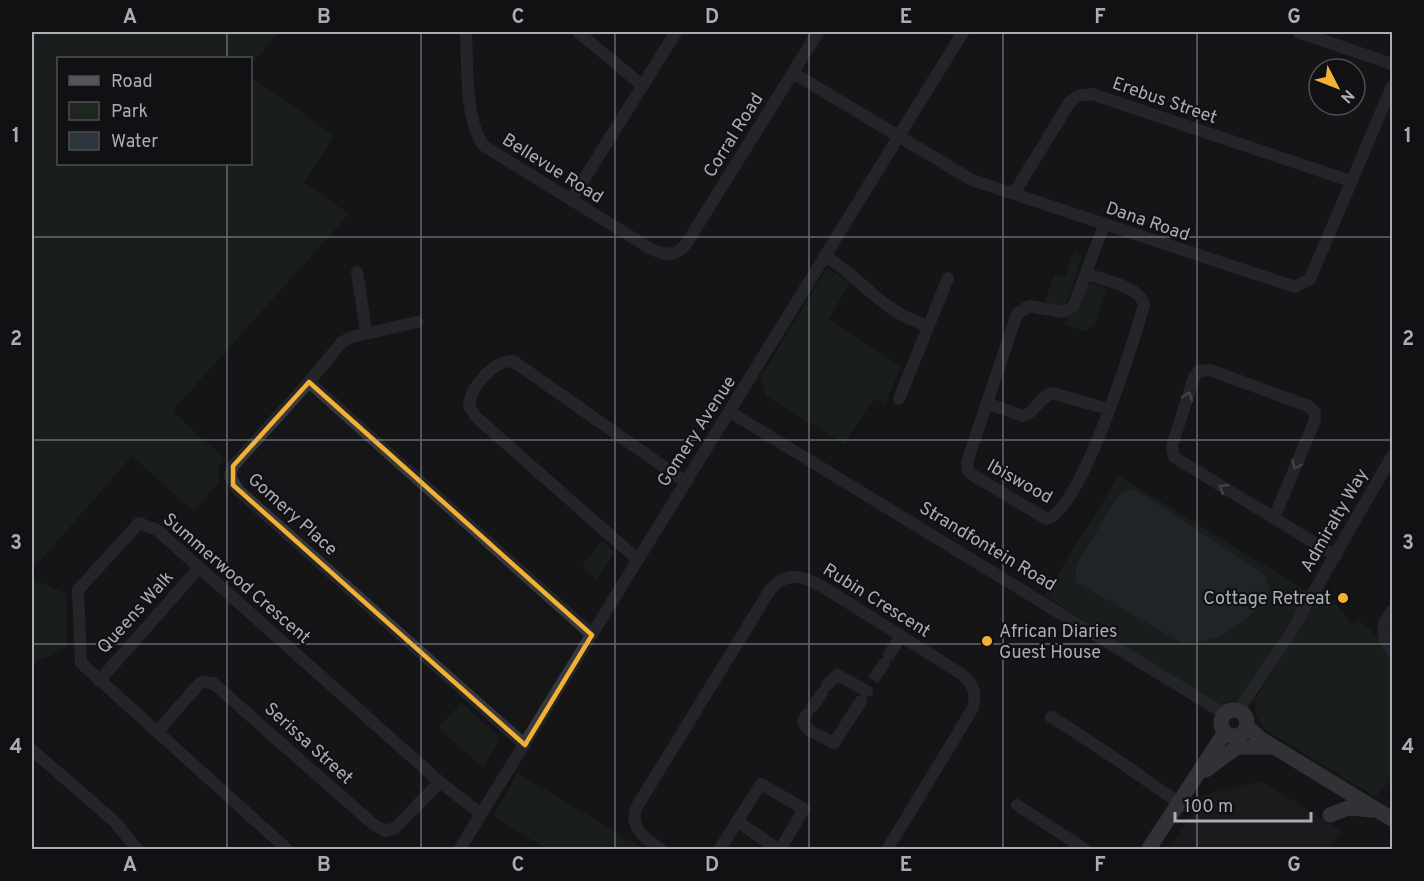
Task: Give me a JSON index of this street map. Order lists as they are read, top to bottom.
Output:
{
  "streets": {
    "main road": ["Admiralty Way", "Strandfontein Road"],
    "street": [
      "Erebus Street",
      "Corral Road",
      "Bellevue Road",
      "Dana Road",
      "Gomery Avenue",
      "Ibiswood",
      "Gomery Place",
      "Summerwood Crescent",
      "Rubin Crescent",
      "Queens Walk",
      "Serissa Street"
    ]
  },
  "crossings": [
    ["Erebus Street", "Dana Road"],
    ["Corral Road", "Bellevue Road"],
    ["Corral Road", "Dana Road"],
    ["Dana Road", "Gomery Avenue"],
    ["Dana Road", "Ibiswood"],
    ["Gomery Avenue", "Gomery Place"],
    ["Gomery Avenue", "Strandfontein Road"],
    ["Gomery Avenue", "Summerwood Crescent"],
    ["Admiralty Way", "Strandfontein Road"],
    ["Summerwood Crescent", "Queens Walk"],
    ["Summerwood Crescent", "Serissa Street"]
  ],
  "places": ["Cottage Retreat", "African Diaries Guest House"],
  "legend": ["Road", "Park", "Water"],
  "scale_bar": "100 m",
  "north": "bottom right",
  "grid": {
    "columns": [
      "A",
      "B",
      "C",
      "D",
      "E",
      "F",
      "G"
    ],
    "rows": [
      "1",
      "2",
      "3",
      "4"
    ]
  }
}
